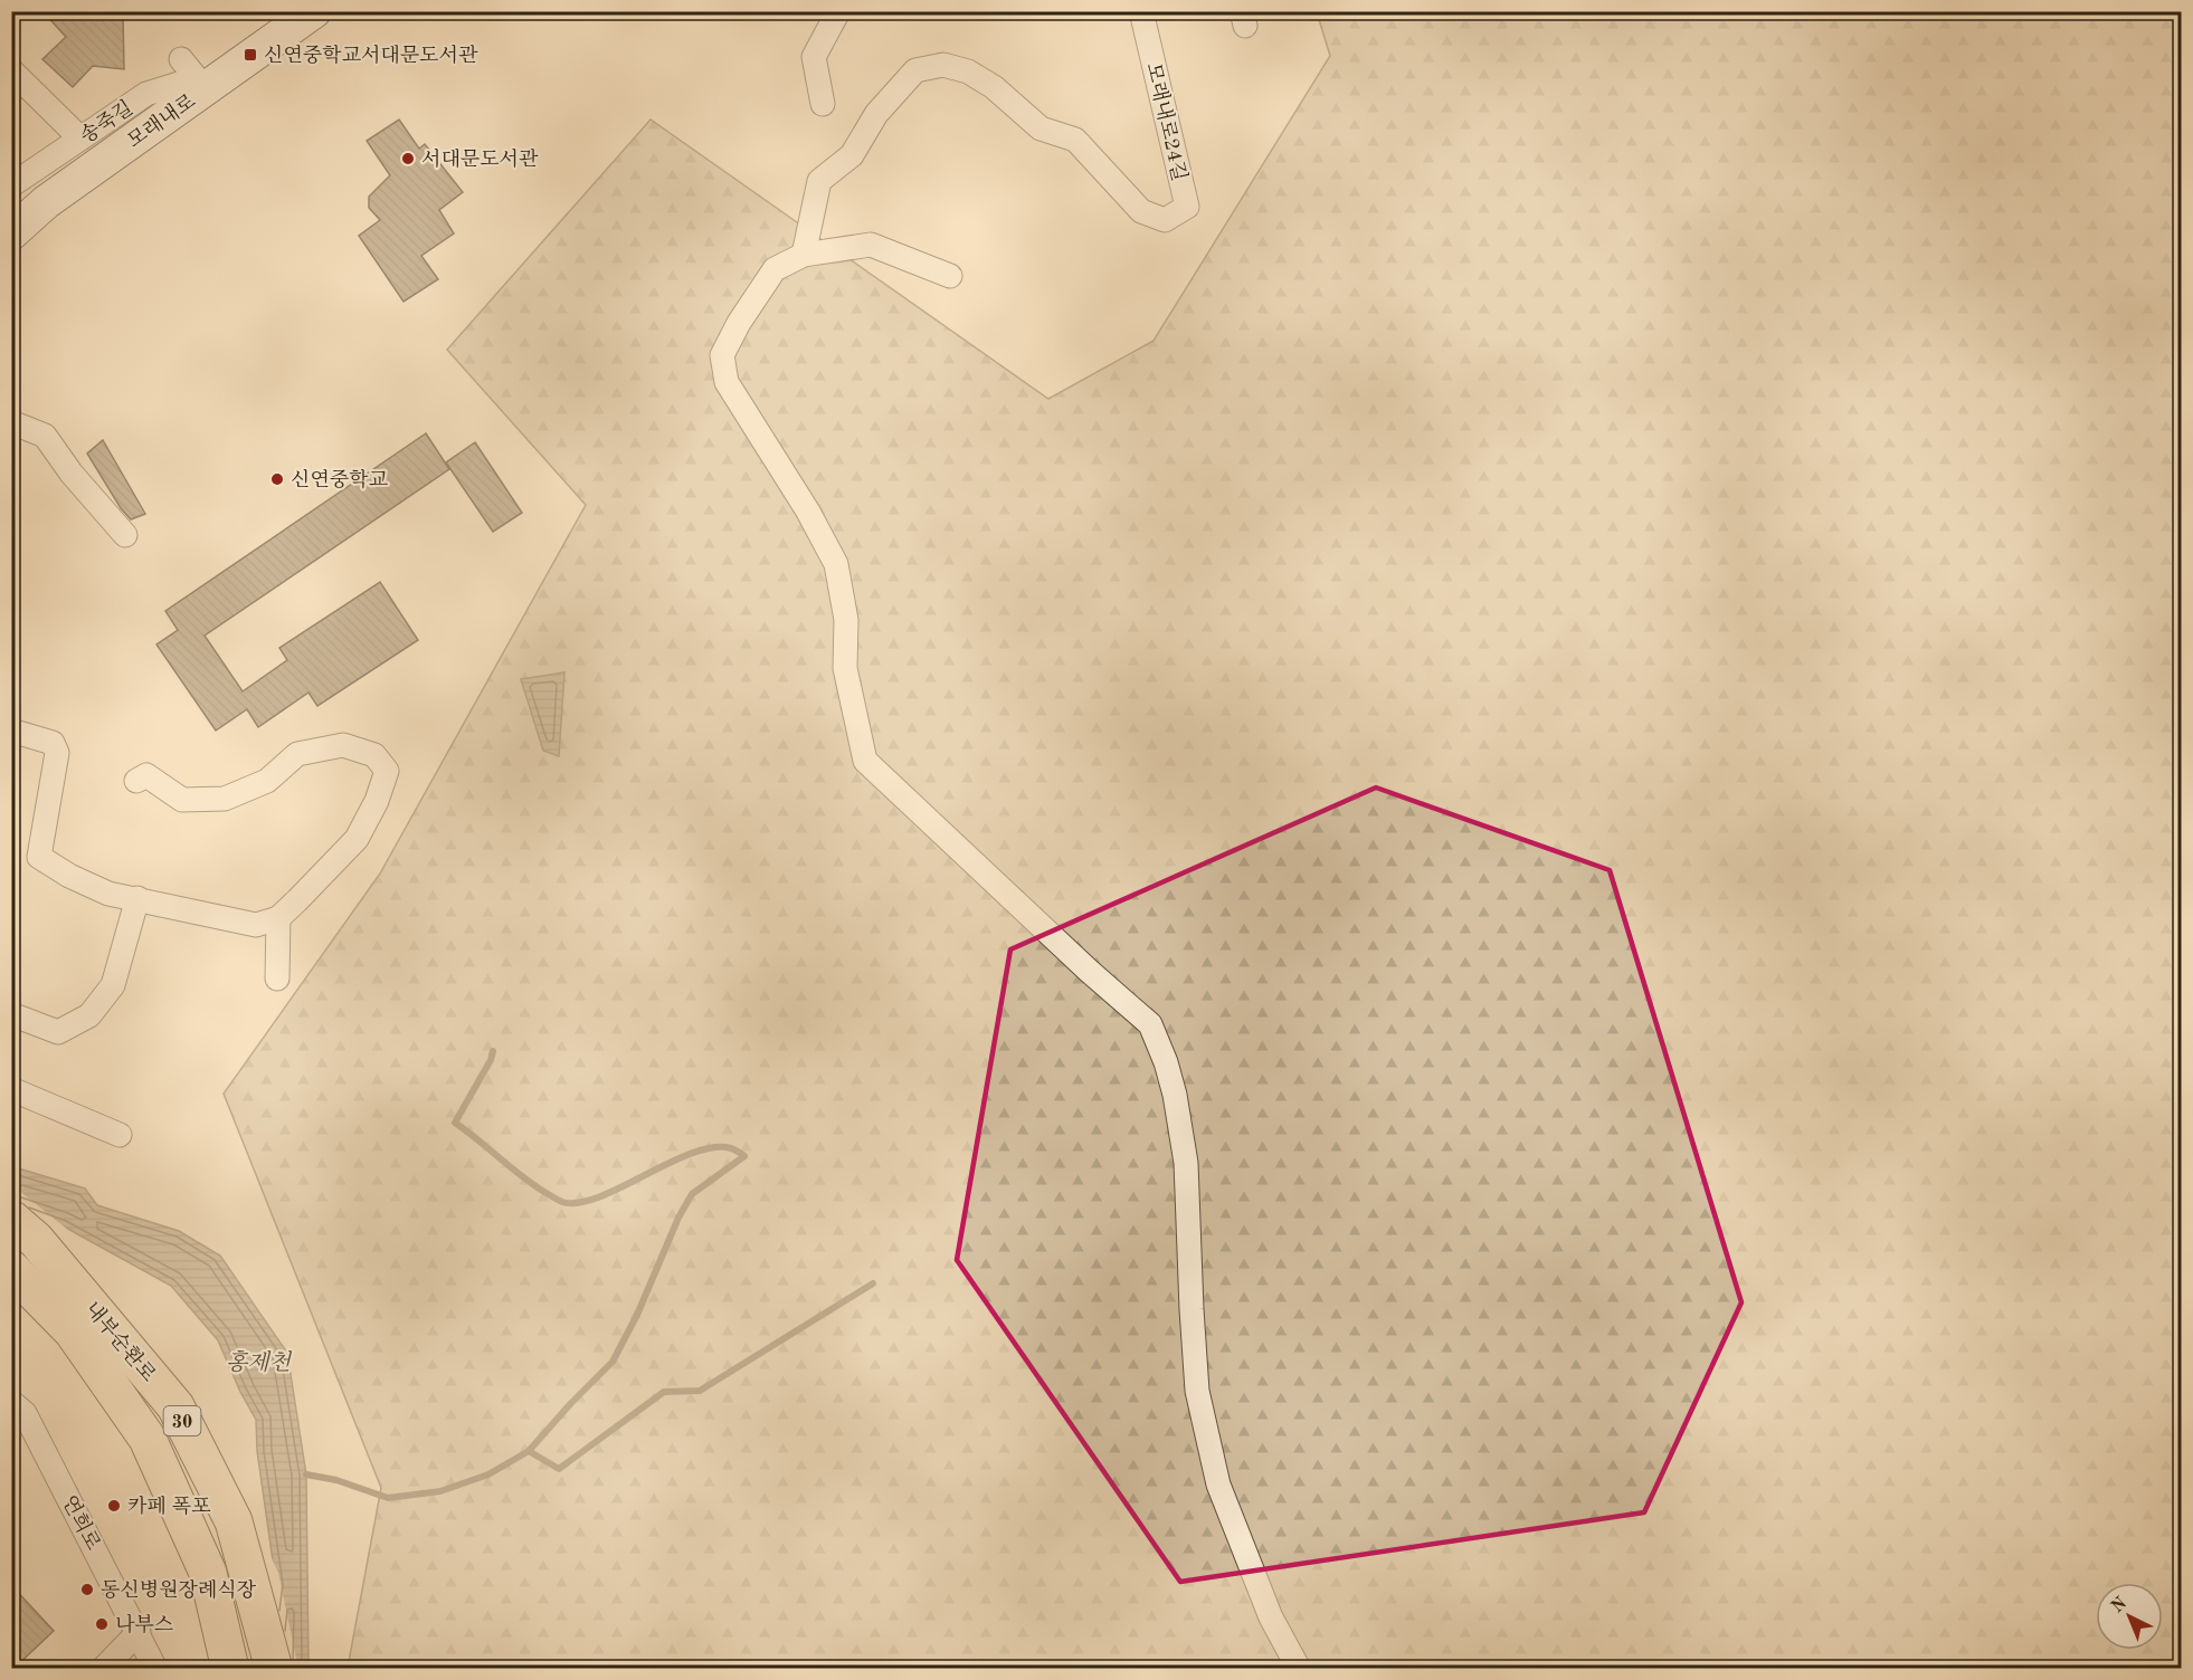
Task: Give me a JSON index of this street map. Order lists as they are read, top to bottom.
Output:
{
  "streets": {
    "highway": ["내부순환로", "30"],
    "main road": ["모래내로"],
    "street": ["송죽길", "모래내로24길", "연희로"]
  },
  "crossings": [
    ["모래내로", "송죽길"]
  ],
  "water": ["홍제천"],
  "places": {
    "transit": ["신연중학교서대문도서관"],
    "other": [
      "서대문도서관",
      "신연중학교",
      "카페 폭포",
      "동신병원장례식장",
      "나부스"
    ]
  },
  "north": "top left"
}
